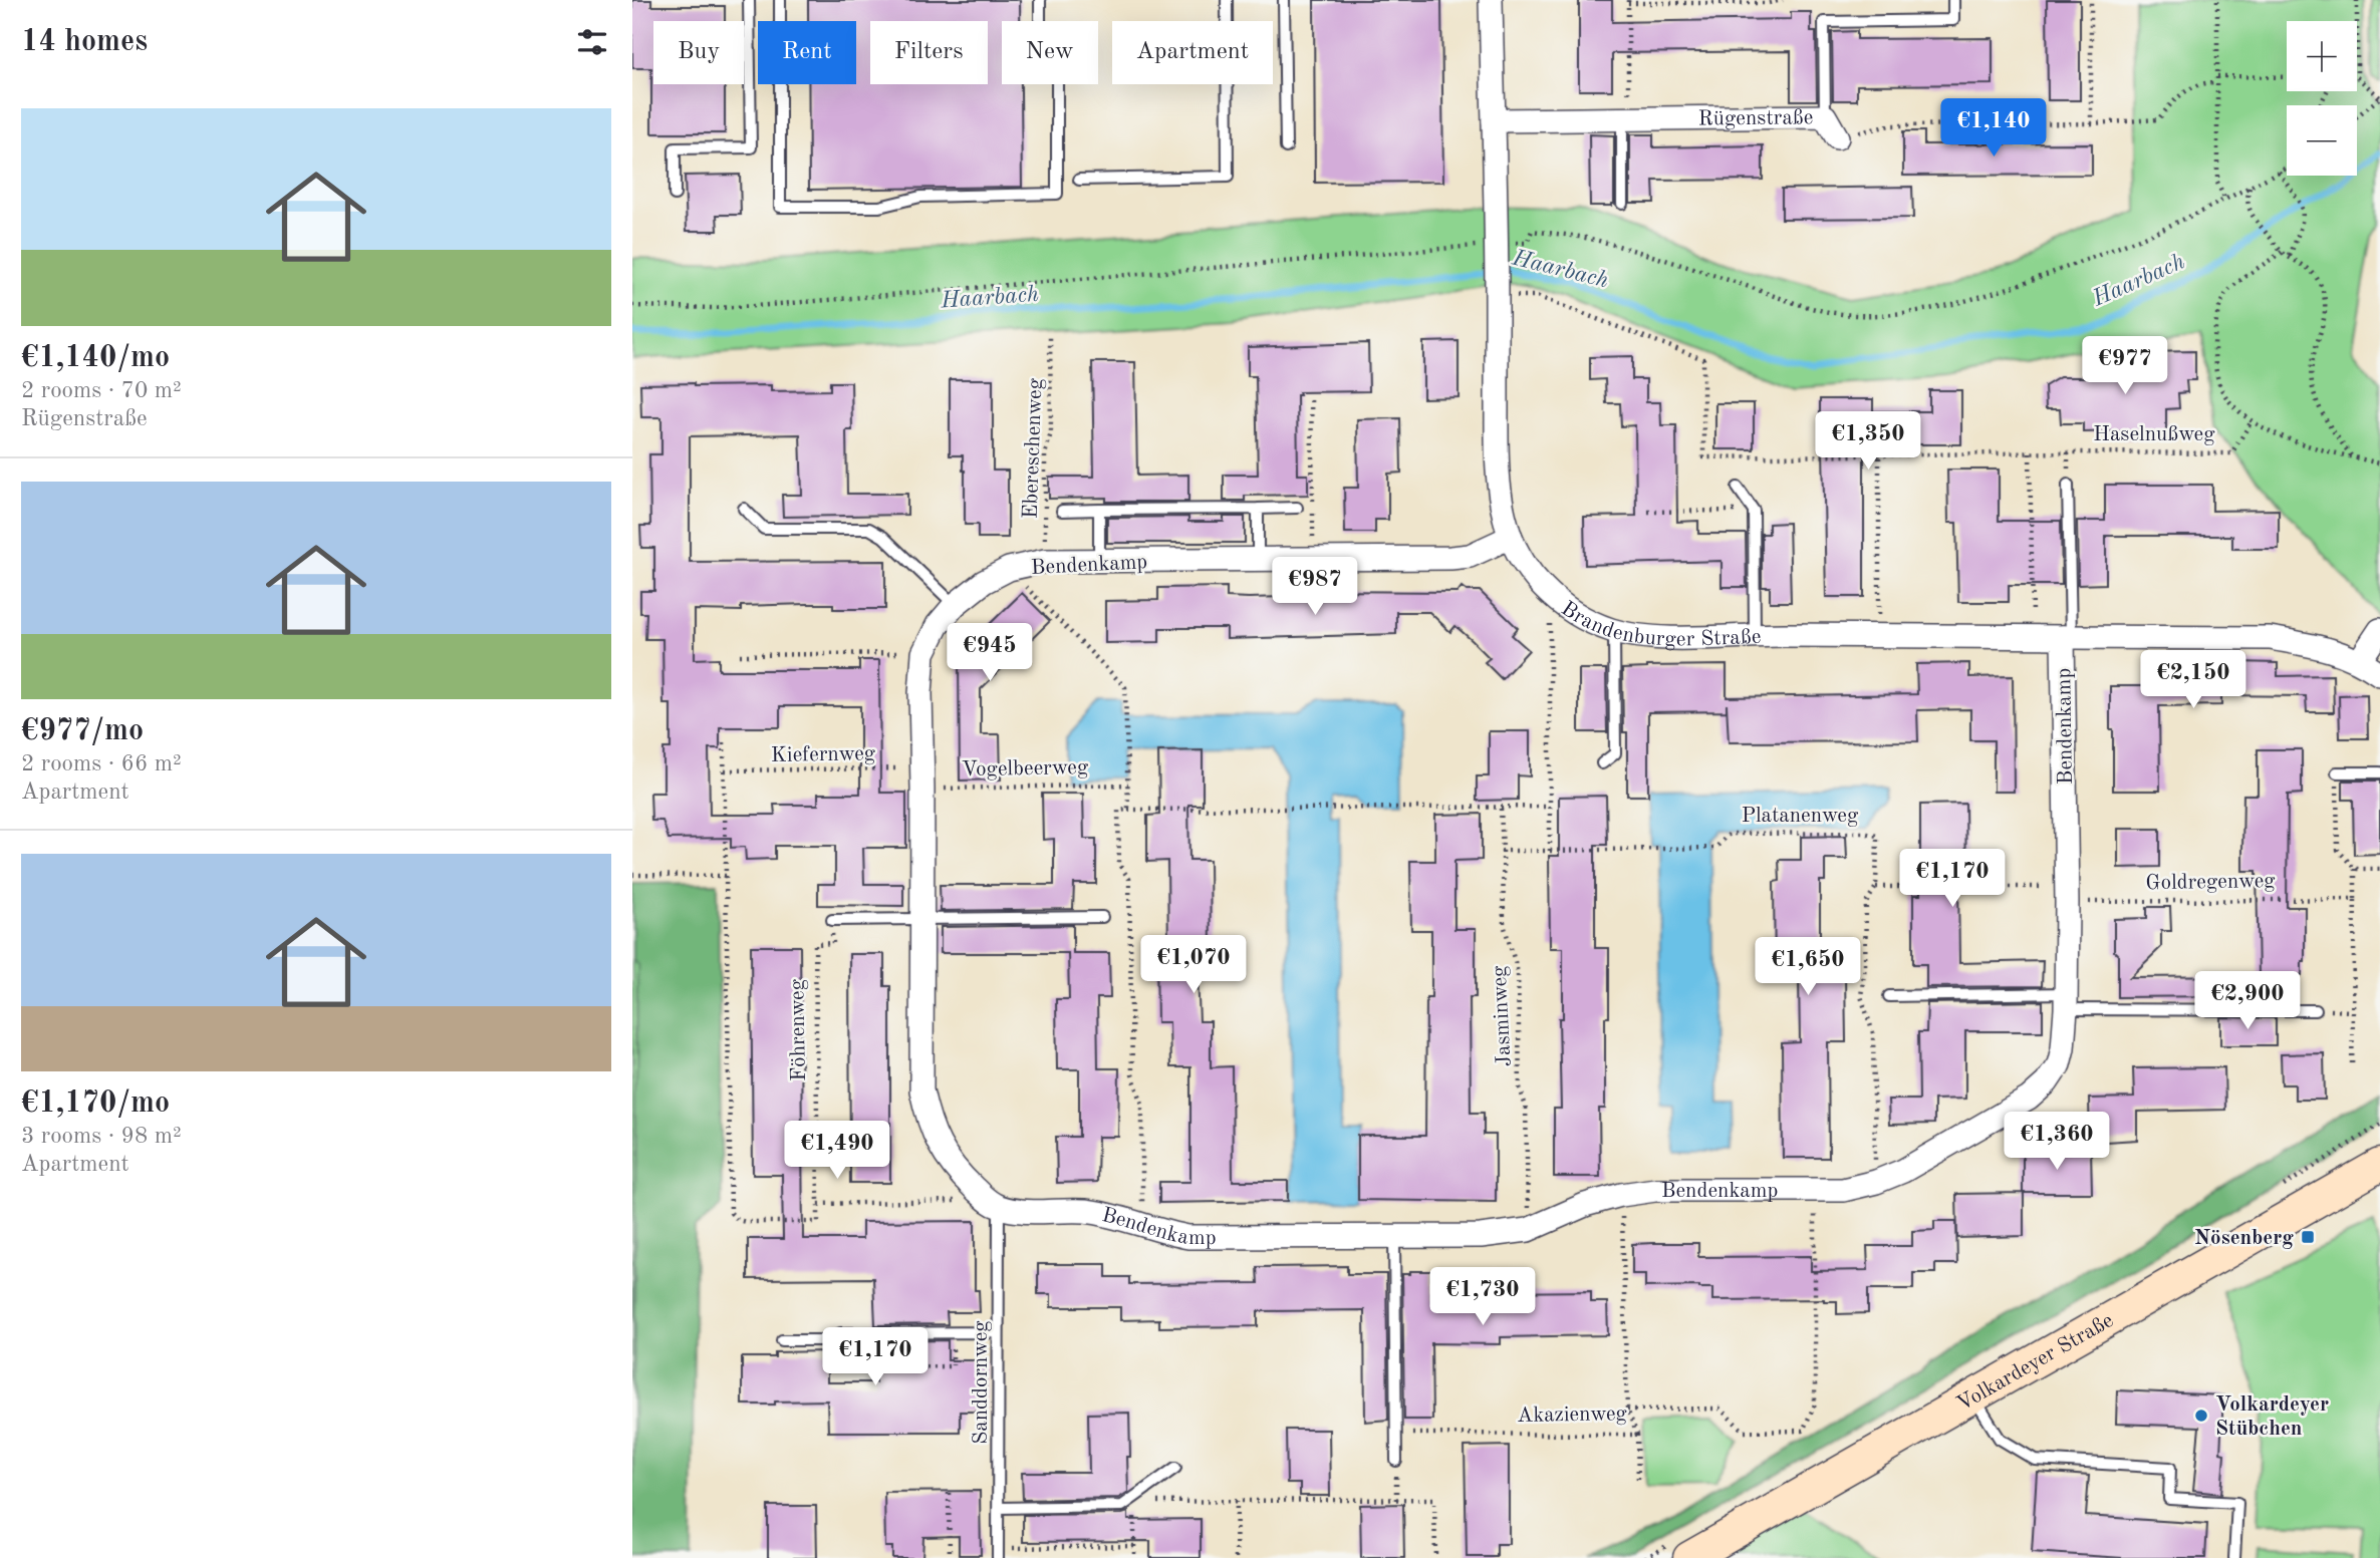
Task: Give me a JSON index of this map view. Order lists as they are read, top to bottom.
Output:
{
  "streets": {
    "main road": ["Volkardeyer Straße"],
    "street": ["Rügenstraße", "Bendenkamp", "Brandenburger Straße"],
    "lane": ["Sanddornweg"],
    "path": [
      "Haselnußweg",
      "Ebereschenweg",
      "Kiefernweg",
      "Vogelbeerweg",
      "Platanenweg",
      "Goldregenweg",
      "Jasminweg",
      "Föhrenweg",
      "Akazienweg"
    ]
  },
  "crossings": [
    ["Rügenstraße", "Brandenburger Straße"],
    ["Haselnußweg", "Brandenburger Straße"],
    ["Ebereschenweg", "Bendenkamp"],
    ["Bendenkamp", "Brandenburger Straße"],
    ["Bendenkamp", "Kiefernweg"],
    ["Bendenkamp", "Vogelbeerweg"],
    ["Bendenkamp", "Platanenweg"],
    ["Bendenkamp", "Goldregenweg"],
    ["Bendenkamp", "Jasminweg"],
    ["Bendenkamp", "Sanddornweg"],
    ["Bendenkamp", "Akazienweg"],
    ["Kiefernweg", "Vogelbeerweg"]
  ],
  "water": ["Haarbach"],
  "places": {
    "transit": ["Nösenberg"],
    "other": ["Volkardeyer Stübchen"]
  },
  "page": {
    "heading": "14 homes",
    "map_buttons": ["+", "−"],
    "chip": [
      "Buy",
      "Rent",
      "Filters",
      "New",
      "Apartment"
    ],
    "list": [
      {
        "name": "€1,140/mo",
        "note": "2 rooms · 70 m² · Rügenstraße"
      },
      {
        "name": "€977/mo",
        "note": "2 rooms · 66 m² · Apartment"
      },
      {
        "name": "€1,170/mo",
        "note": "3 rooms · 98 m² · Apartment"
      }
    ],
    "price": [
      "€1,140",
      "€977",
      "€1,350",
      "€987",
      "€945",
      "€2,150",
      "€1,170",
      "€1,070",
      "€1,650",
      "€2,900",
      "€1,360",
      "€1,490",
      "€1,730",
      "€1,170"
    ]
  }
}
